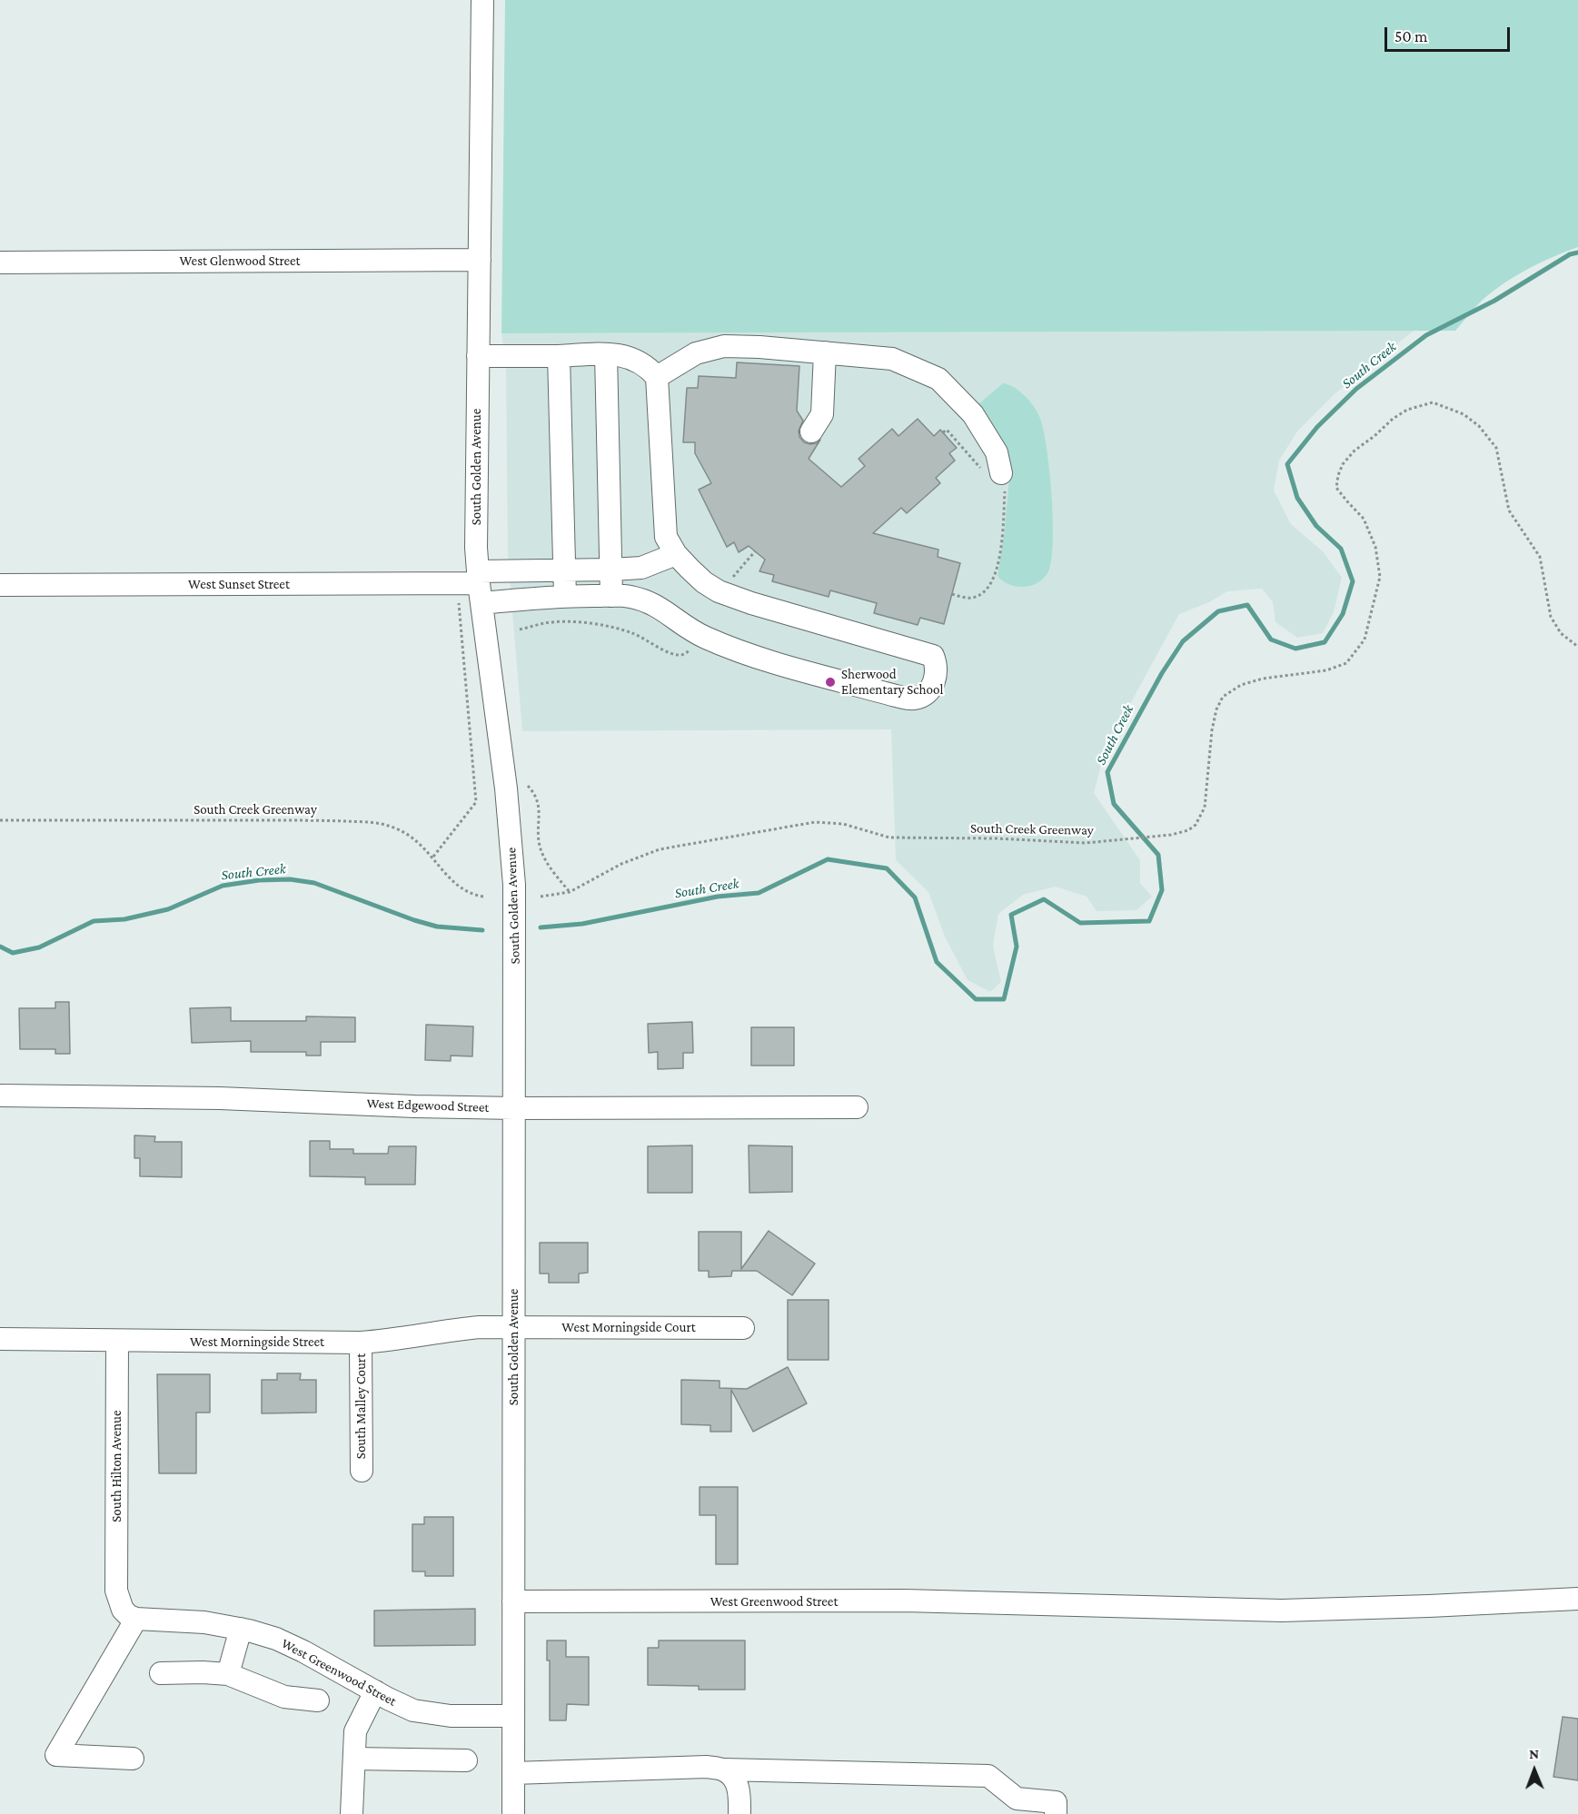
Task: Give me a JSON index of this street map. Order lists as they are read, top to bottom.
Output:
{
  "streets": {
    "street": [
      "West Glenwood Street",
      "South Golden Avenue",
      "West Sunset Street",
      "West Edgewood Street",
      "West Morningside Court",
      "West Morningside Street",
      "South Malley Court",
      "South Hilton Avenue",
      "West Greenwood Street"
    ],
    "path": ["South Creek Greenway"]
  },
  "crossings": [
    ["West Glenwood Street", "South Golden Avenue"],
    ["South Golden Avenue", "West Sunset Street"],
    ["South Golden Avenue", "West Edgewood Street"],
    ["South Golden Avenue", "West Morningside Court"],
    ["South Golden Avenue", "West Morningside Street"],
    ["South Golden Avenue", "West Greenwood Street"],
    ["West Morningside Court", "West Morningside Street"],
    ["West Morningside Street", "South Malley Court"],
    ["West Morningside Street", "South Hilton Avenue"],
    ["South Hilton Avenue", "West Greenwood Street"]
  ],
  "water": ["South Creek"],
  "places": ["Sherwood Elementary School"],
  "scale_bar": "50 m",
  "north": "top"
}
